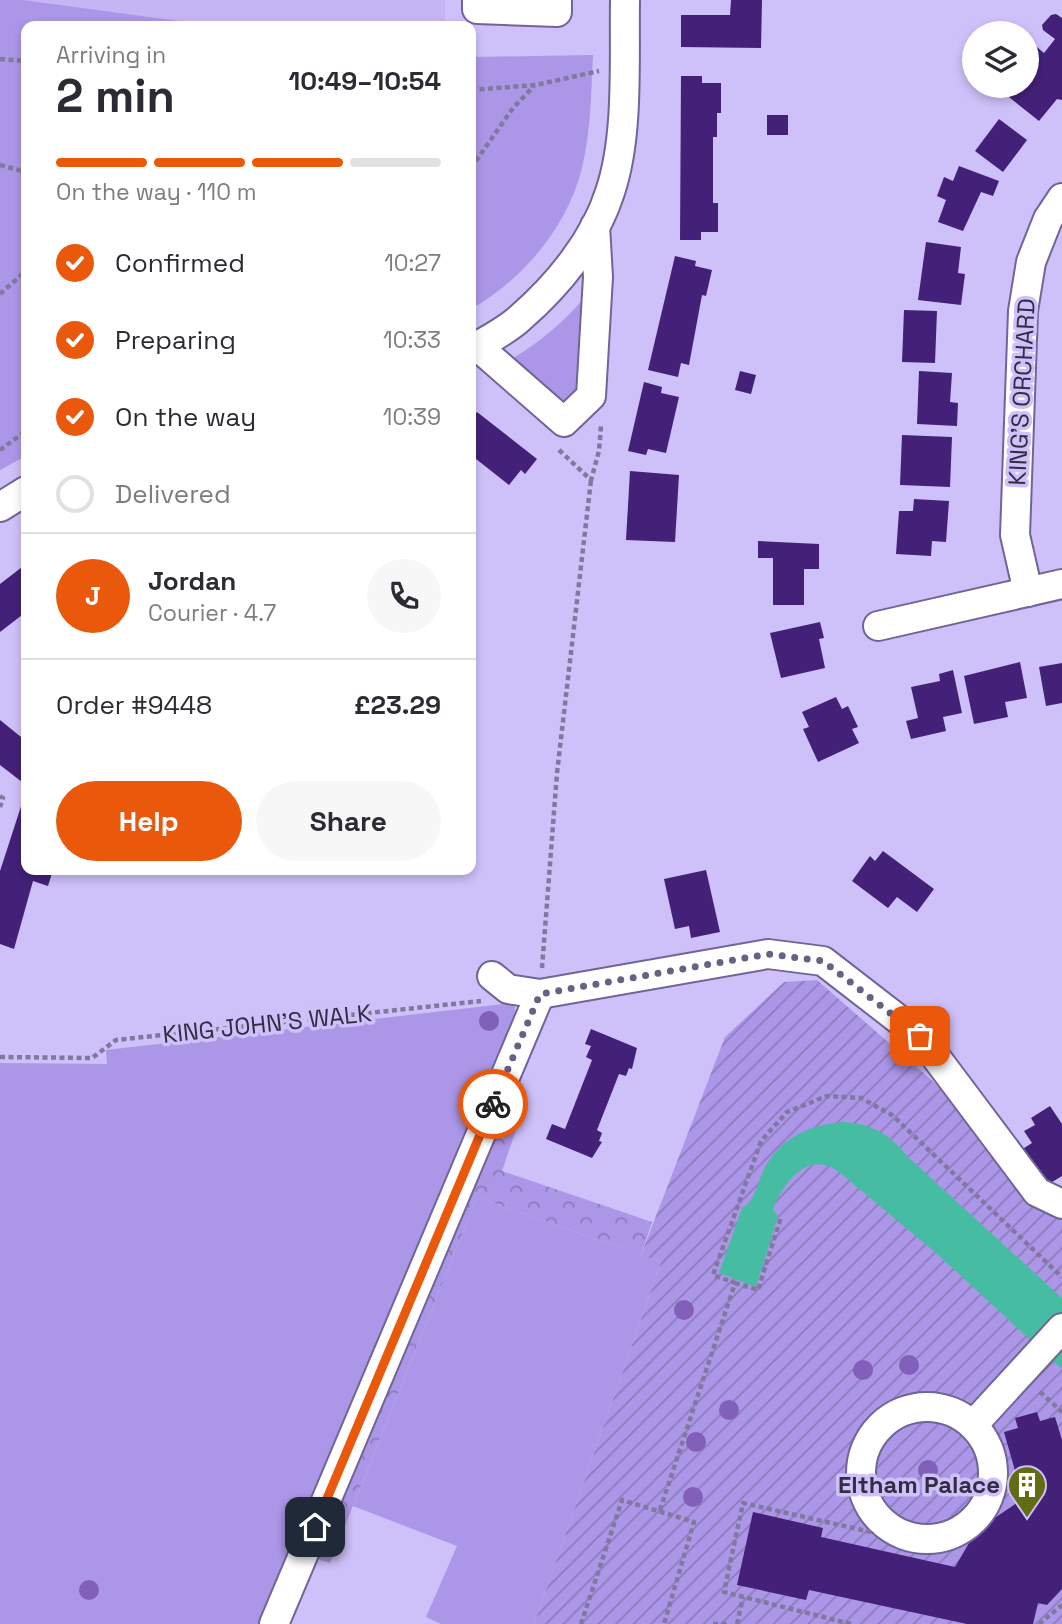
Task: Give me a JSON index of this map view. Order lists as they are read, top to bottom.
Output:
{
  "streets": {
    "street": ["KING'S ORCHARD"],
    "path": ["KING JOHN'S WALK"]
  },
  "places": {
    "building": ["Eltham Palace"]
  },
  "page": {
    "heading": ["2 min", "Arriving in", "10:49–10:54"],
    "panel": [
      "Jordan",
      "Courier · 4.7",
      "Order #9448",
      "£23.29"
    ],
    "bar": "On the way · 110 m",
    "list": [
      ["Confirmed", "10:27"],
      ["Preparing", "10:33"],
      ["On the way", "10:39"],
      "Delivered"
    ],
    "round": "J",
    "buttons": ["Help", "Share"]
  }
}
